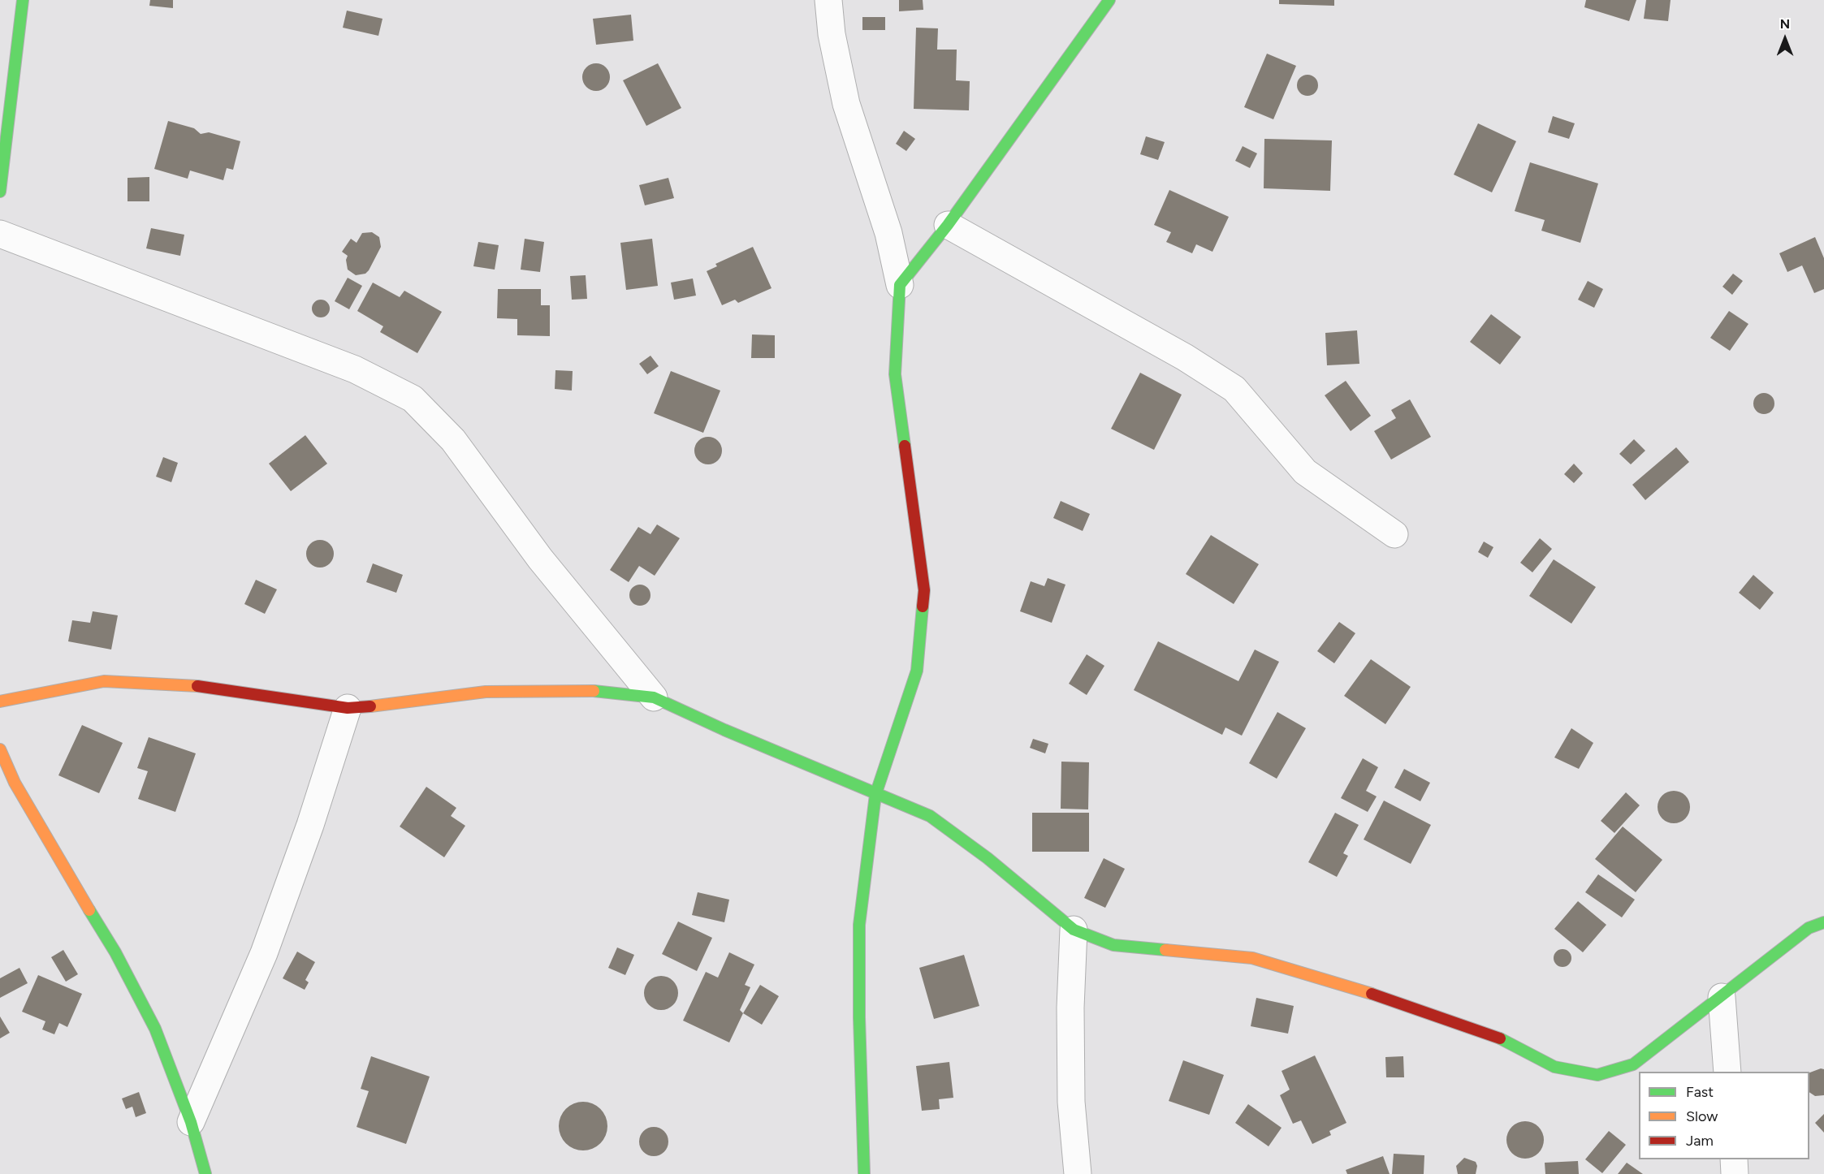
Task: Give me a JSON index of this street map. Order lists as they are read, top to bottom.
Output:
{
  "legend": ["Fast", "Slow", "Jam"],
  "north": "top"
}
